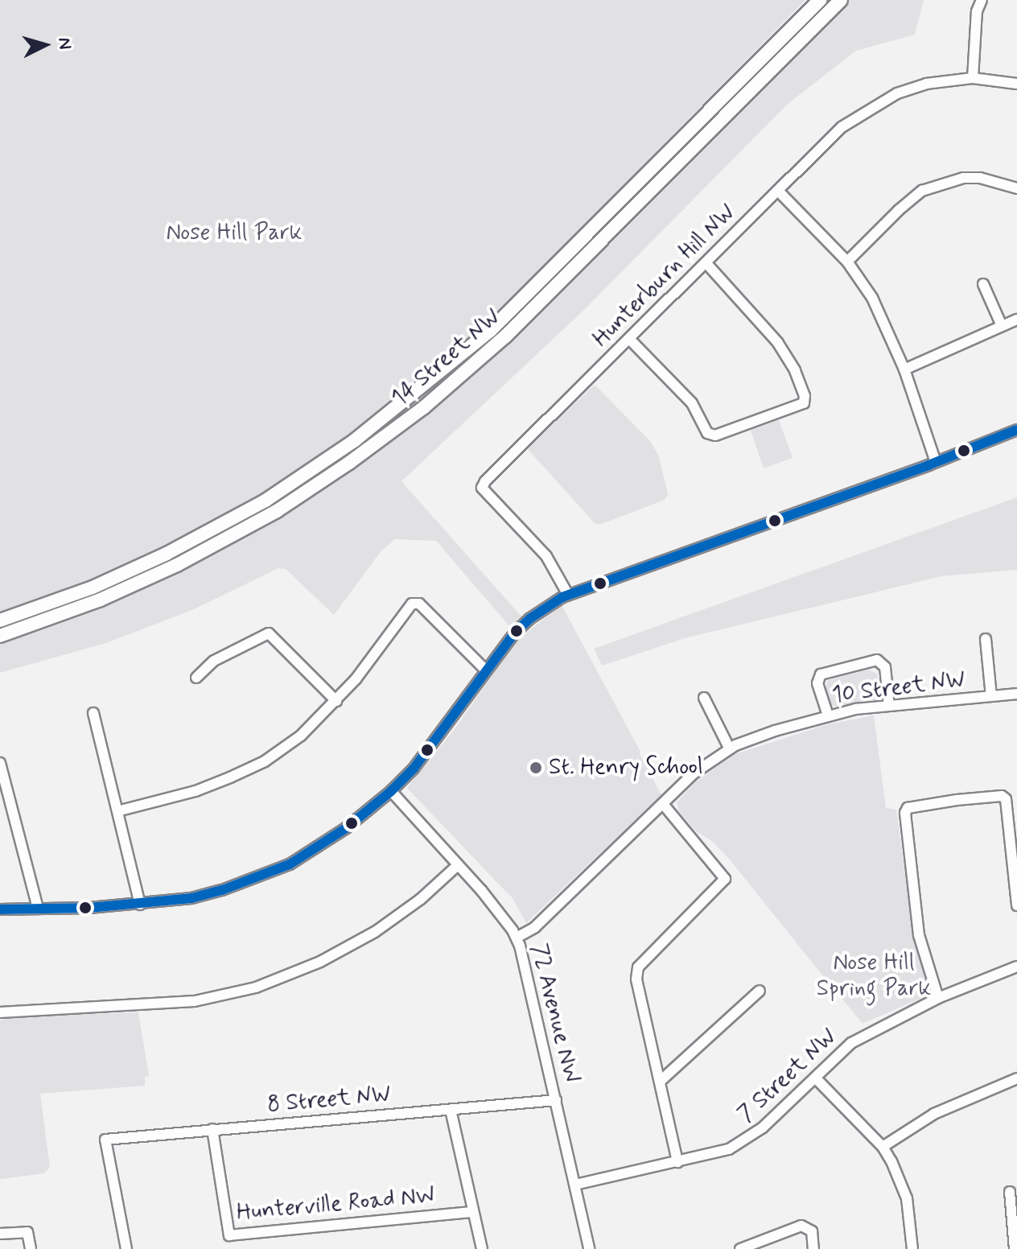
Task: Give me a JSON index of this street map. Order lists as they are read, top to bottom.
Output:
{
  "streets": {
    "main road": ["14 Street NW"],
    "street": [
      "Hunterburn Hill NW",
      "10 Street NW",
      "72 Avenue NW",
      "7 Street NW",
      "8 Street NW",
      "Hunterville Road NW"
    ]
  },
  "crossings": [
    ["10 Street NW", "72 Avenue NW"],
    ["72 Avenue NW", "7 Street NW"],
    ["72 Avenue NW", "8 Street NW"],
    ["8 Street NW", "Hunterville Road NW"]
  ],
  "parks": ["Nose Hill Park", "Nose Hill Spring Park"],
  "places": ["St. Henry School"],
  "north": "right"
}
